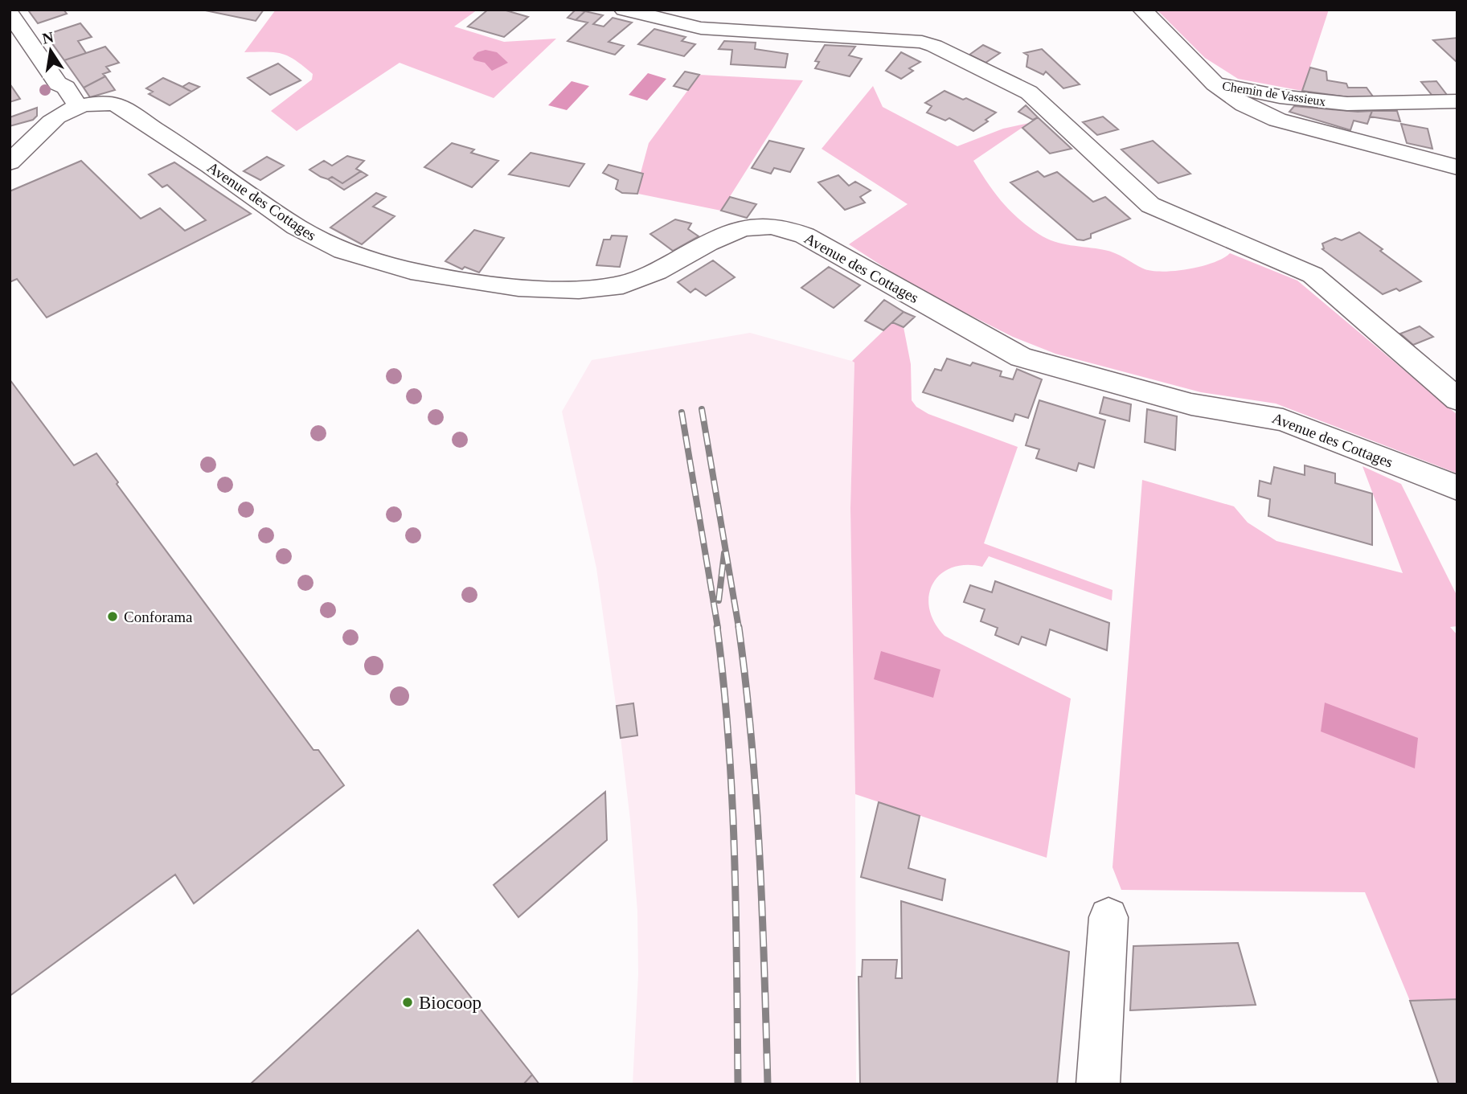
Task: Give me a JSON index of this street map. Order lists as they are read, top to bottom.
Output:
{
  "streets": {
    "street": ["Chemin de Vassieux", "Avenue des Cottages"]
  },
  "places": ["Conforama", "Biocoop"],
  "north": "top"
}
